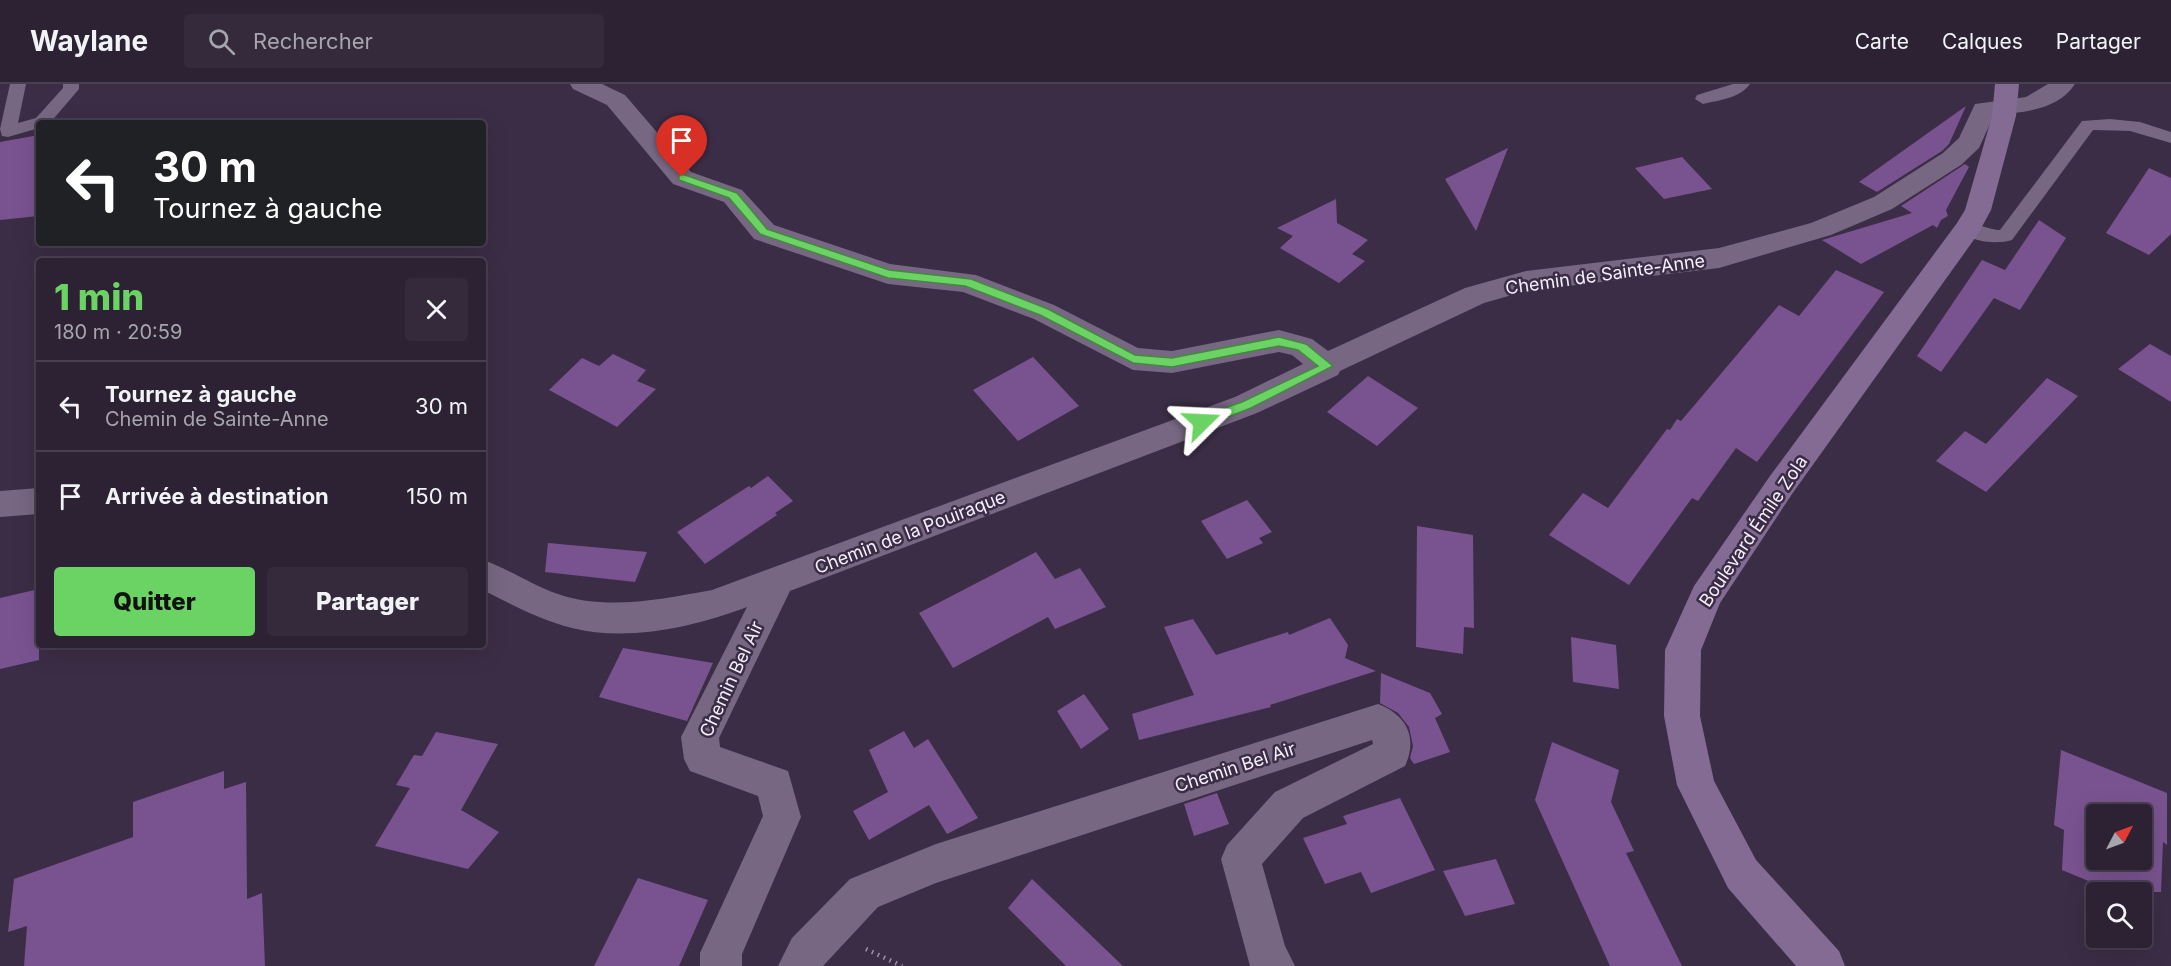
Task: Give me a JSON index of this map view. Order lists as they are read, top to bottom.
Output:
{
  "streets": {
    "main road": ["Boulevard Émile Zola"],
    "street": ["Chemin de Sainte-Anne", "Chemin de la Pouiraque", "Chemin Bel Air"]
  },
  "crossings": [
    ["Chemin de Sainte-Anne", "Boulevard Émile Zola"],
    ["Chemin de Sainte-Anne", "Chemin de la Pouiraque"],
    ["Chemin de la Pouiraque", "Chemin Bel Air"]
  ],
  "north": "top right",
  "page": {
    "header": "Waylane",
    "search": "Rechercher",
    "nav": ["Carte", "Calques", "Partager"],
    "turn": ["30 m", "Tournez à gauche"],
    "heading": ["1 min", "180 m · 20:59"],
    "list": [
      {
        "name": "Tournez à gauche",
        "note": "Chemin de Sainte-Anne",
        "value": "30 m"
      },
      {
        "name": "Arrivée à destination",
        "value": "150 m"
      }
    ],
    "buttons": ["Quitter", "Partager"]
  }
}
